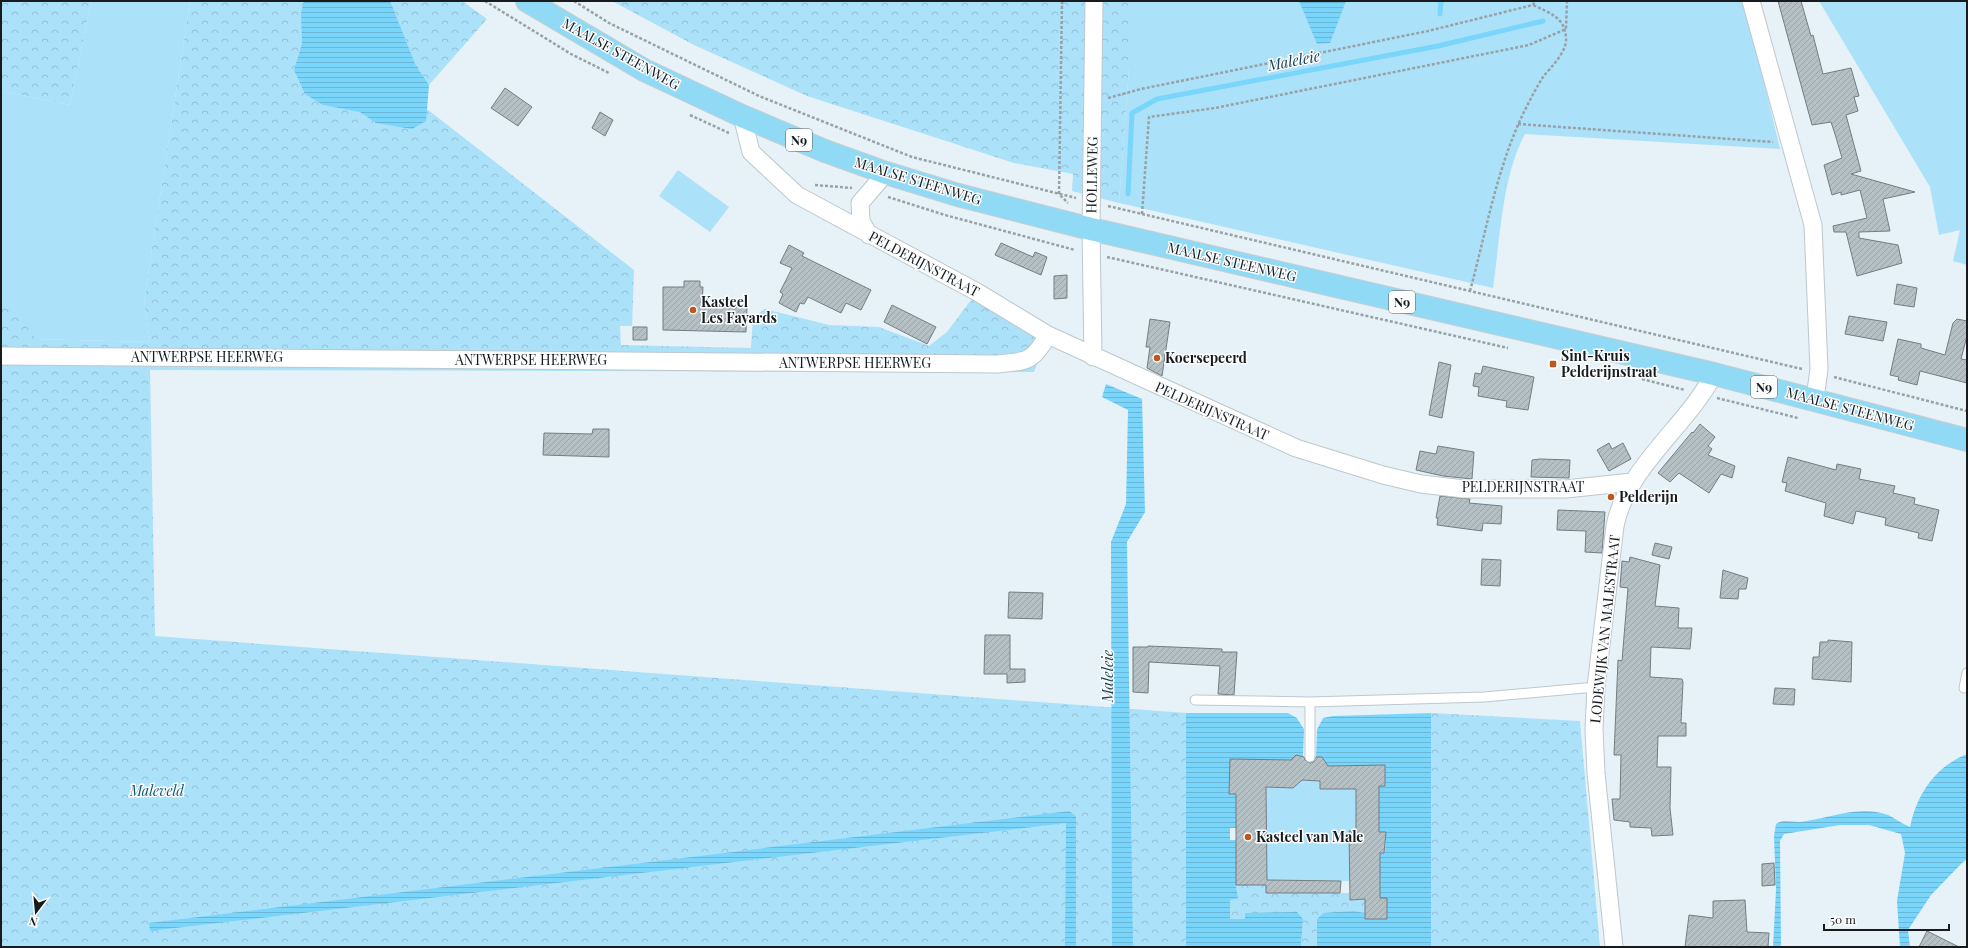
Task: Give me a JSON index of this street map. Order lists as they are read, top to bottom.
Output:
{
  "streets": {
    "main road": ["MAALSE STEENWEG", "N9"],
    "street": [
      "HOLLEWEG",
      "PELDERIJNSTRAAT",
      "ANTWERPSE HEERWEG",
      "LODEWIJK VAN MALESTRAAT"
    ]
  },
  "crossings": [
    ["MAALSE STEENWEG", "HOLLEWEG"],
    ["MAALSE STEENWEG", "PELDERIJNSTRAAT"],
    ["HOLLEWEG", "PELDERIJNSTRAAT"],
    ["PELDERIJNSTRAAT", "ANTWERPSE HEERWEG"],
    ["PELDERIJNSTRAAT", "LODEWIJK VAN MALESTRAAT"]
  ],
  "water": ["Maleleie"],
  "parks": ["Maleveld"],
  "places": {
    "other": [
      "Kasteel Les Fayards",
      "Koersepeerd",
      "Pelderijn",
      "Kasteel van Male"
    ],
    "transit": ["Sint-Kruis Pelderijnstraat"]
  },
  "scale_bar": "50 m",
  "north": "bottom"
}
